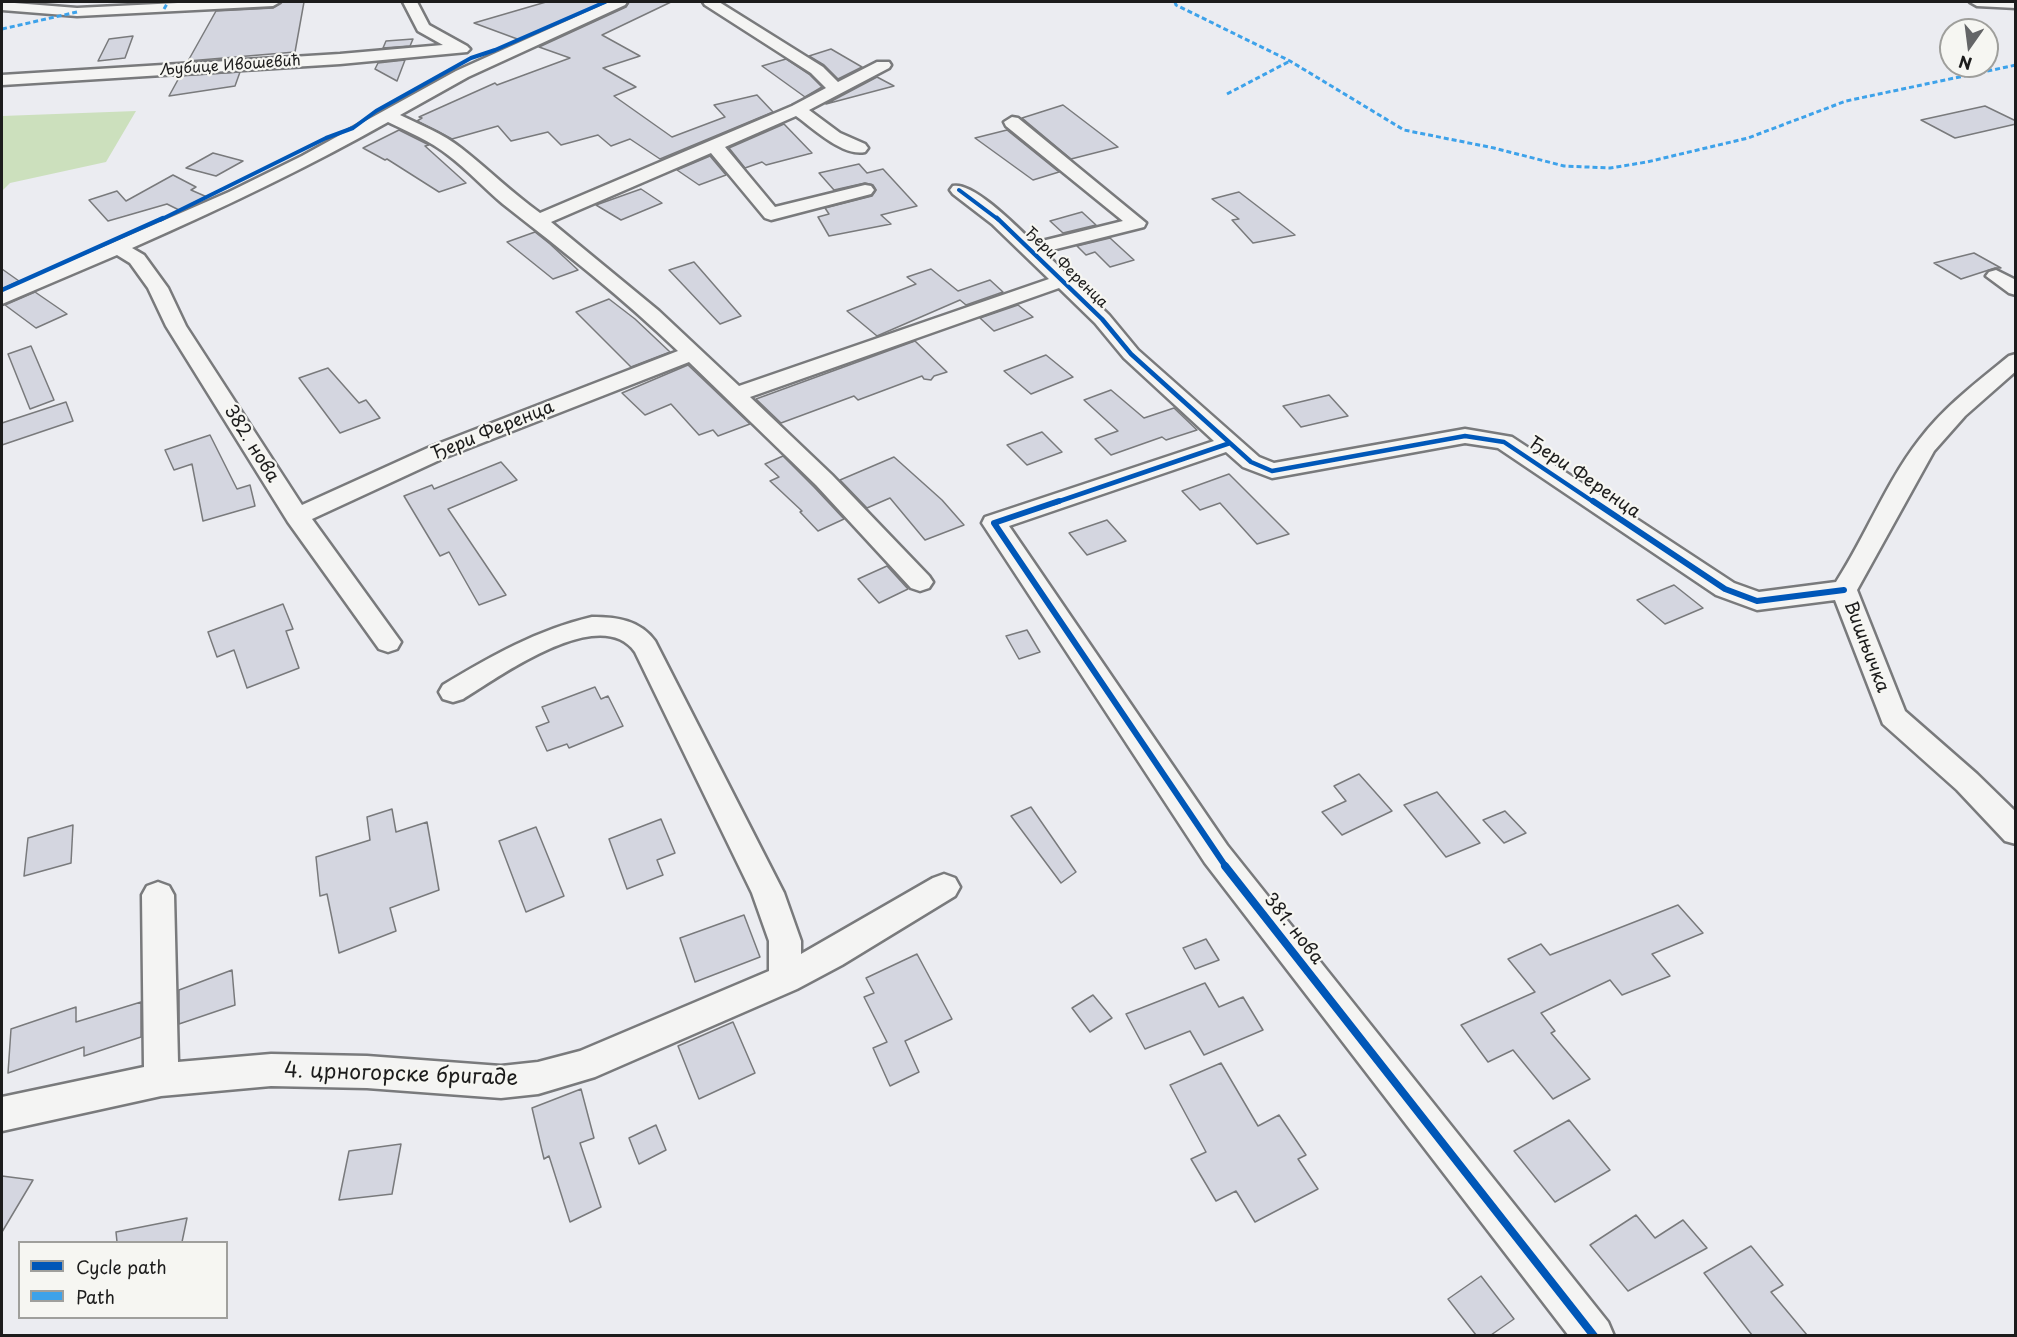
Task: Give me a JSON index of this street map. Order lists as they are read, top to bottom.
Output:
{
  "streets": {
    "street": [
      "Љубице Ивошевић",
      "Ђери Ференца",
      "382. нова",
      "Вишњичка",
      "381. нова",
      "4. црногорске бригаде"
    ]
  },
  "crossings": [
    ["Ђери Ференца", "382. нова"],
    ["Ђери Ференца", "Вишњичка"],
    ["Ђери Ференца", "381. нова"]
  ],
  "legend": ["Cycle path", "Path"],
  "north": "bottom"
}
